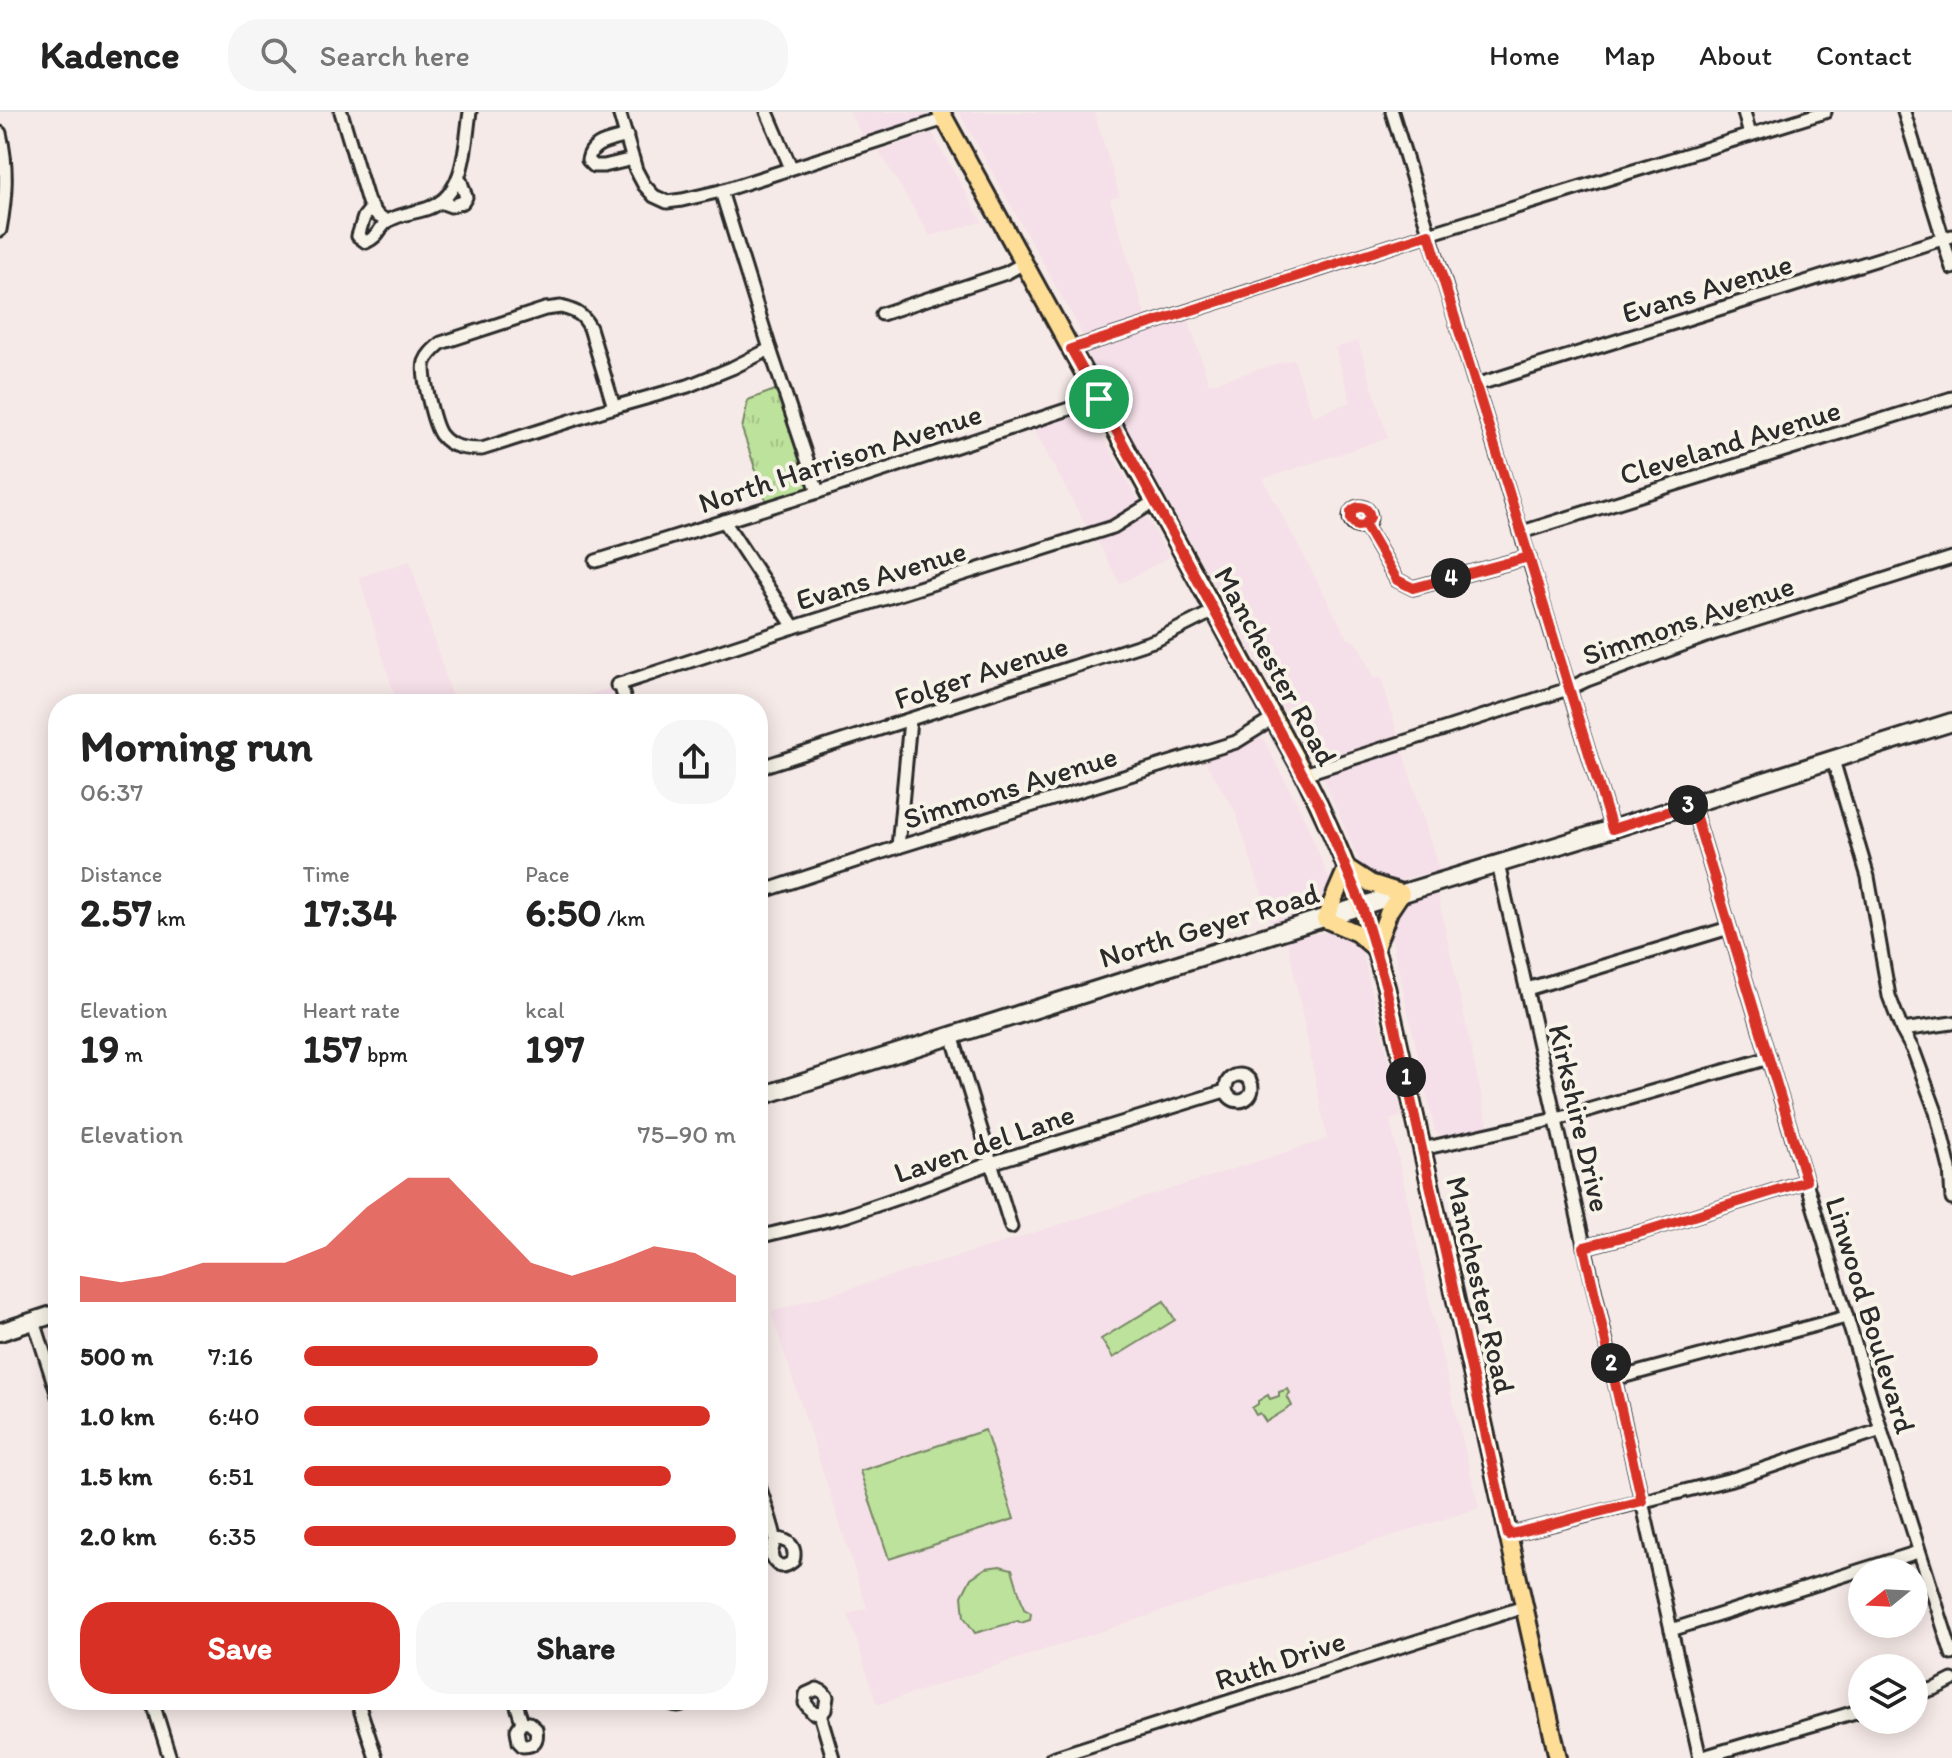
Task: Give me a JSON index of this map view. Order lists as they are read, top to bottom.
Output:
{
  "streets": {
    "main road": ["Manchester Road"],
    "street": [
      "Evans Avenue",
      "Cleveland Avenue",
      "North Harrison Avenue",
      "Simmons Avenue",
      "Folger Avenue",
      "North Geyer Road",
      "Kirkshire Drive",
      "Laven del Lane",
      "Linwood Boulevard",
      "Ruth Drive"
    ]
  },
  "crossings": [
    ["Evans Avenue", "Manchester Road"],
    ["North Harrison Avenue", "Manchester Road"],
    ["Simmons Avenue", "Manchester Road"],
    ["Manchester Road", "Folger Avenue"],
    ["Manchester Road", "North Geyer Road"],
    ["Manchester Road", "Ruth Drive"],
    ["North Geyer Road", "Kirkshire Drive"],
    ["North Geyer Road", "Linwood Boulevard"]
  ],
  "north": "left",
  "page": {
    "header": "Kadence",
    "search": "Search here",
    "nav": [
      "Home",
      "Map",
      "About",
      "Contact"
    ],
    "pins": [
      "4",
      "3",
      "1",
      "2"
    ],
    "heading": ["Morning run", "06:37"],
    "stats": [
      ["Distance", "2.57 km"],
      ["Time", "17:34"],
      ["Pace", "6:50 /km"],
      ["Elevation", "19 m"],
      ["Heart rate", "157 bpm"],
      ["kcal", "197"]
    ],
    "chart": ["Elevation", "75–90 m"],
    "list": [
      {
        "name": "500 m",
        "note": "7:16"
      },
      {
        "name": "1.0 km",
        "note": "6:40"
      },
      {
        "name": "1.5 km",
        "note": "6:51"
      },
      {
        "name": "2.0 km",
        "note": "6:35"
      }
    ],
    "buttons": ["Save", "Share"]
  }
}
